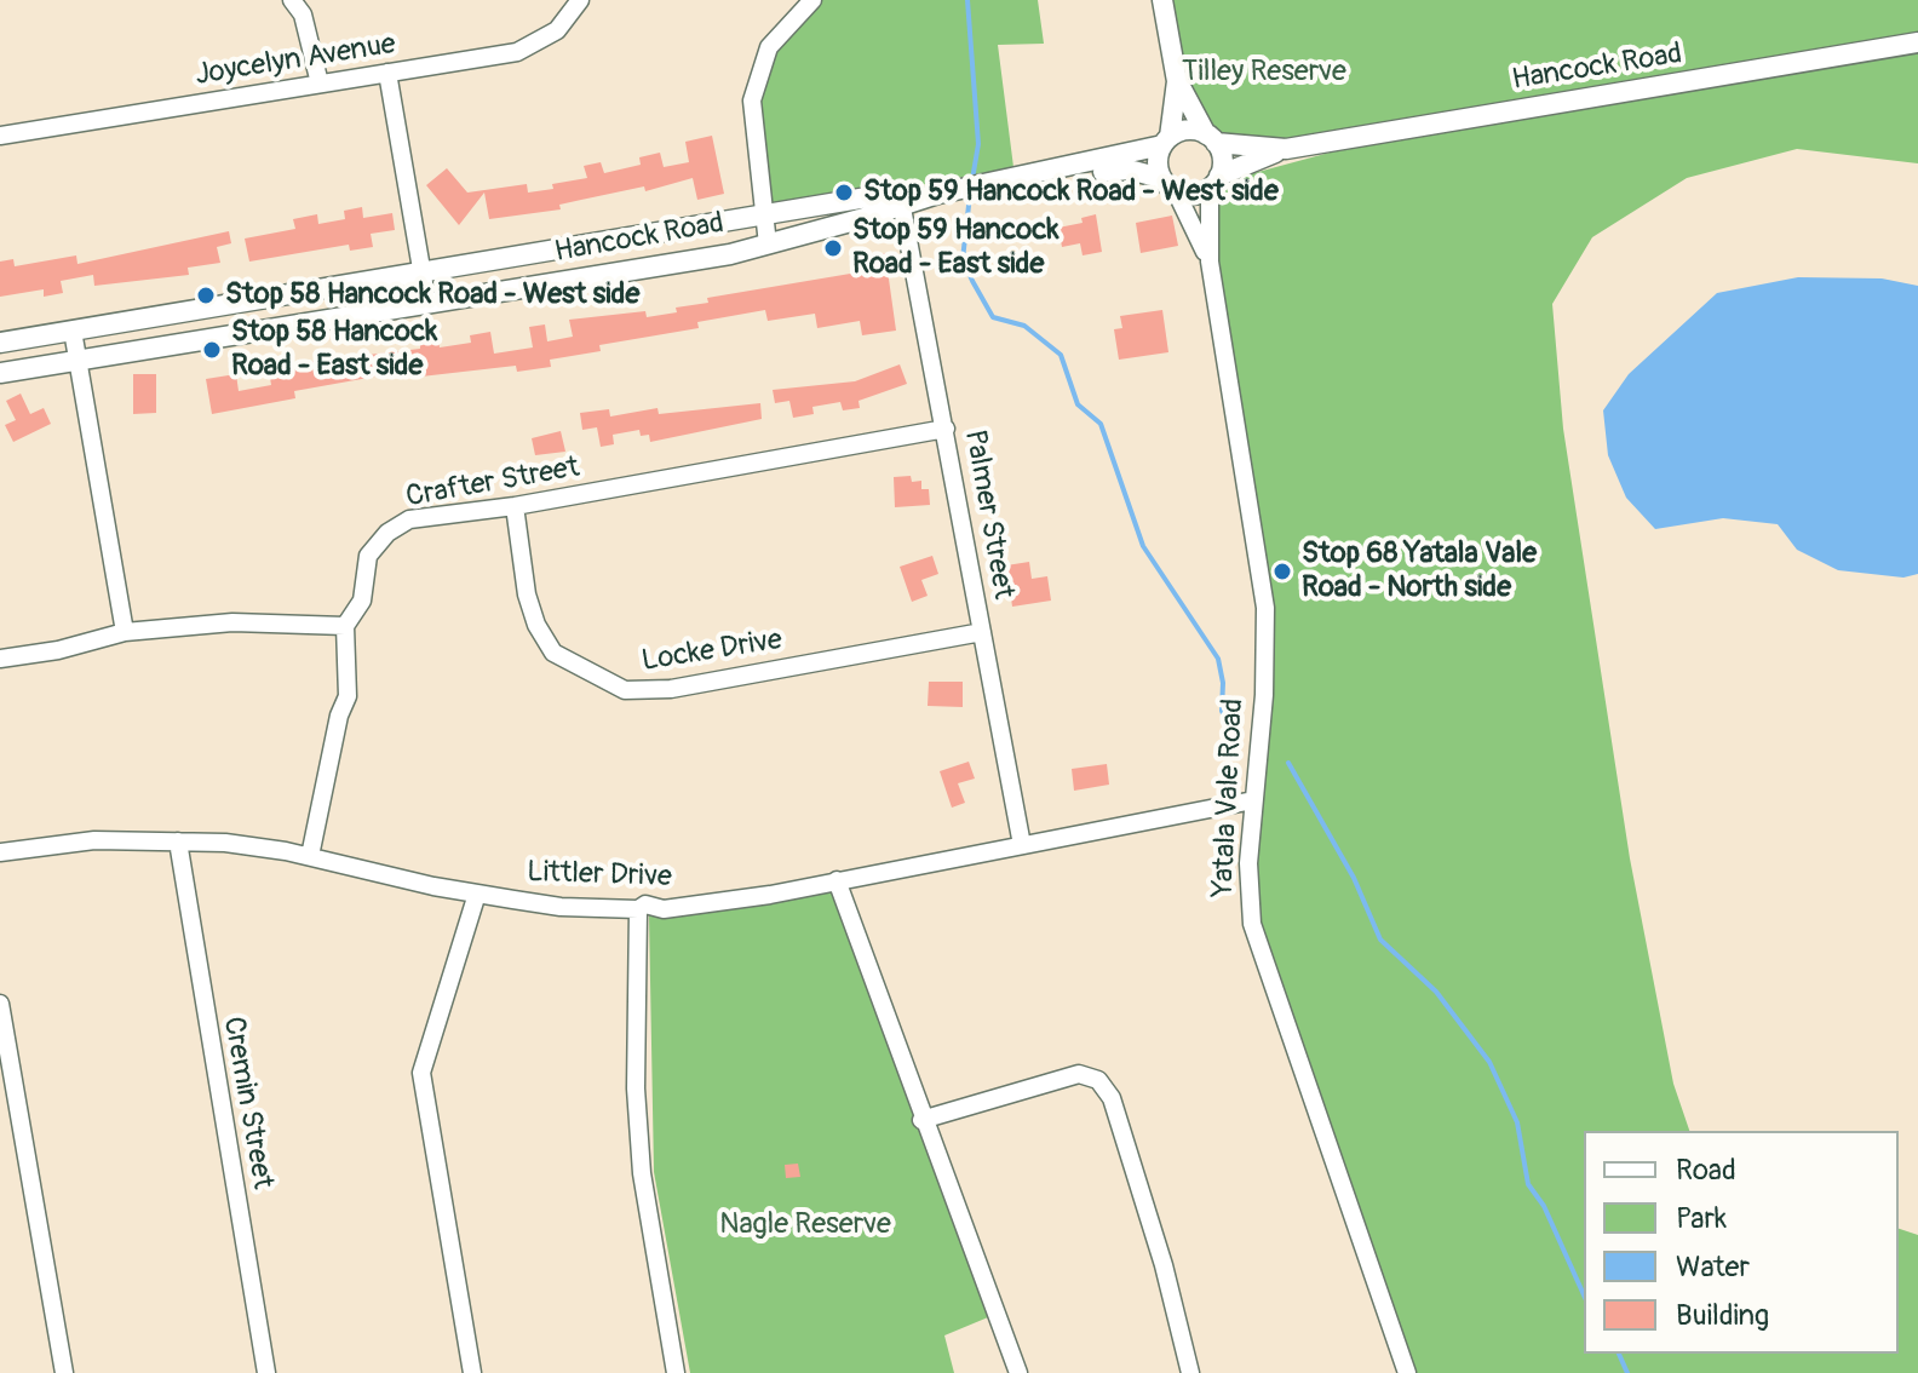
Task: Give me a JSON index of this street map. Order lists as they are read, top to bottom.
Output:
{
  "streets": {
    "main road": ["Hancock Road"],
    "street": [
      "Joycelyn Avenue",
      "Crafter Street",
      "Palmer Street",
      "Locke Drive",
      "Yatala Vale Road",
      "Littler Drive",
      "Cremin Street"
    ]
  },
  "crossings": [
    ["Hancock Road", "Palmer Street"],
    ["Hancock Road", "Yatala Vale Road"],
    ["Crafter Street", "Palmer Street"],
    ["Crafter Street", "Locke Drive"],
    ["Crafter Street", "Littler Drive"],
    ["Palmer Street", "Locke Drive"],
    ["Palmer Street", "Littler Drive"],
    ["Yatala Vale Road", "Littler Drive"],
    ["Littler Drive", "Cremin Street"]
  ],
  "parks": ["Tilley Reserve", "Nagle Reserve"],
  "places": [
    "Stop 59 Hancock Road - West side",
    "Stop 59 Hancock Road - East side",
    "Stop 58 Hancock Road - West side",
    "Stop 58 Hancock Road - East side",
    "Stop 68 Yatala Vale Road - North side"
  ],
  "legend": [
    "Road",
    "Park",
    "Water",
    "Building"
  ]
}
